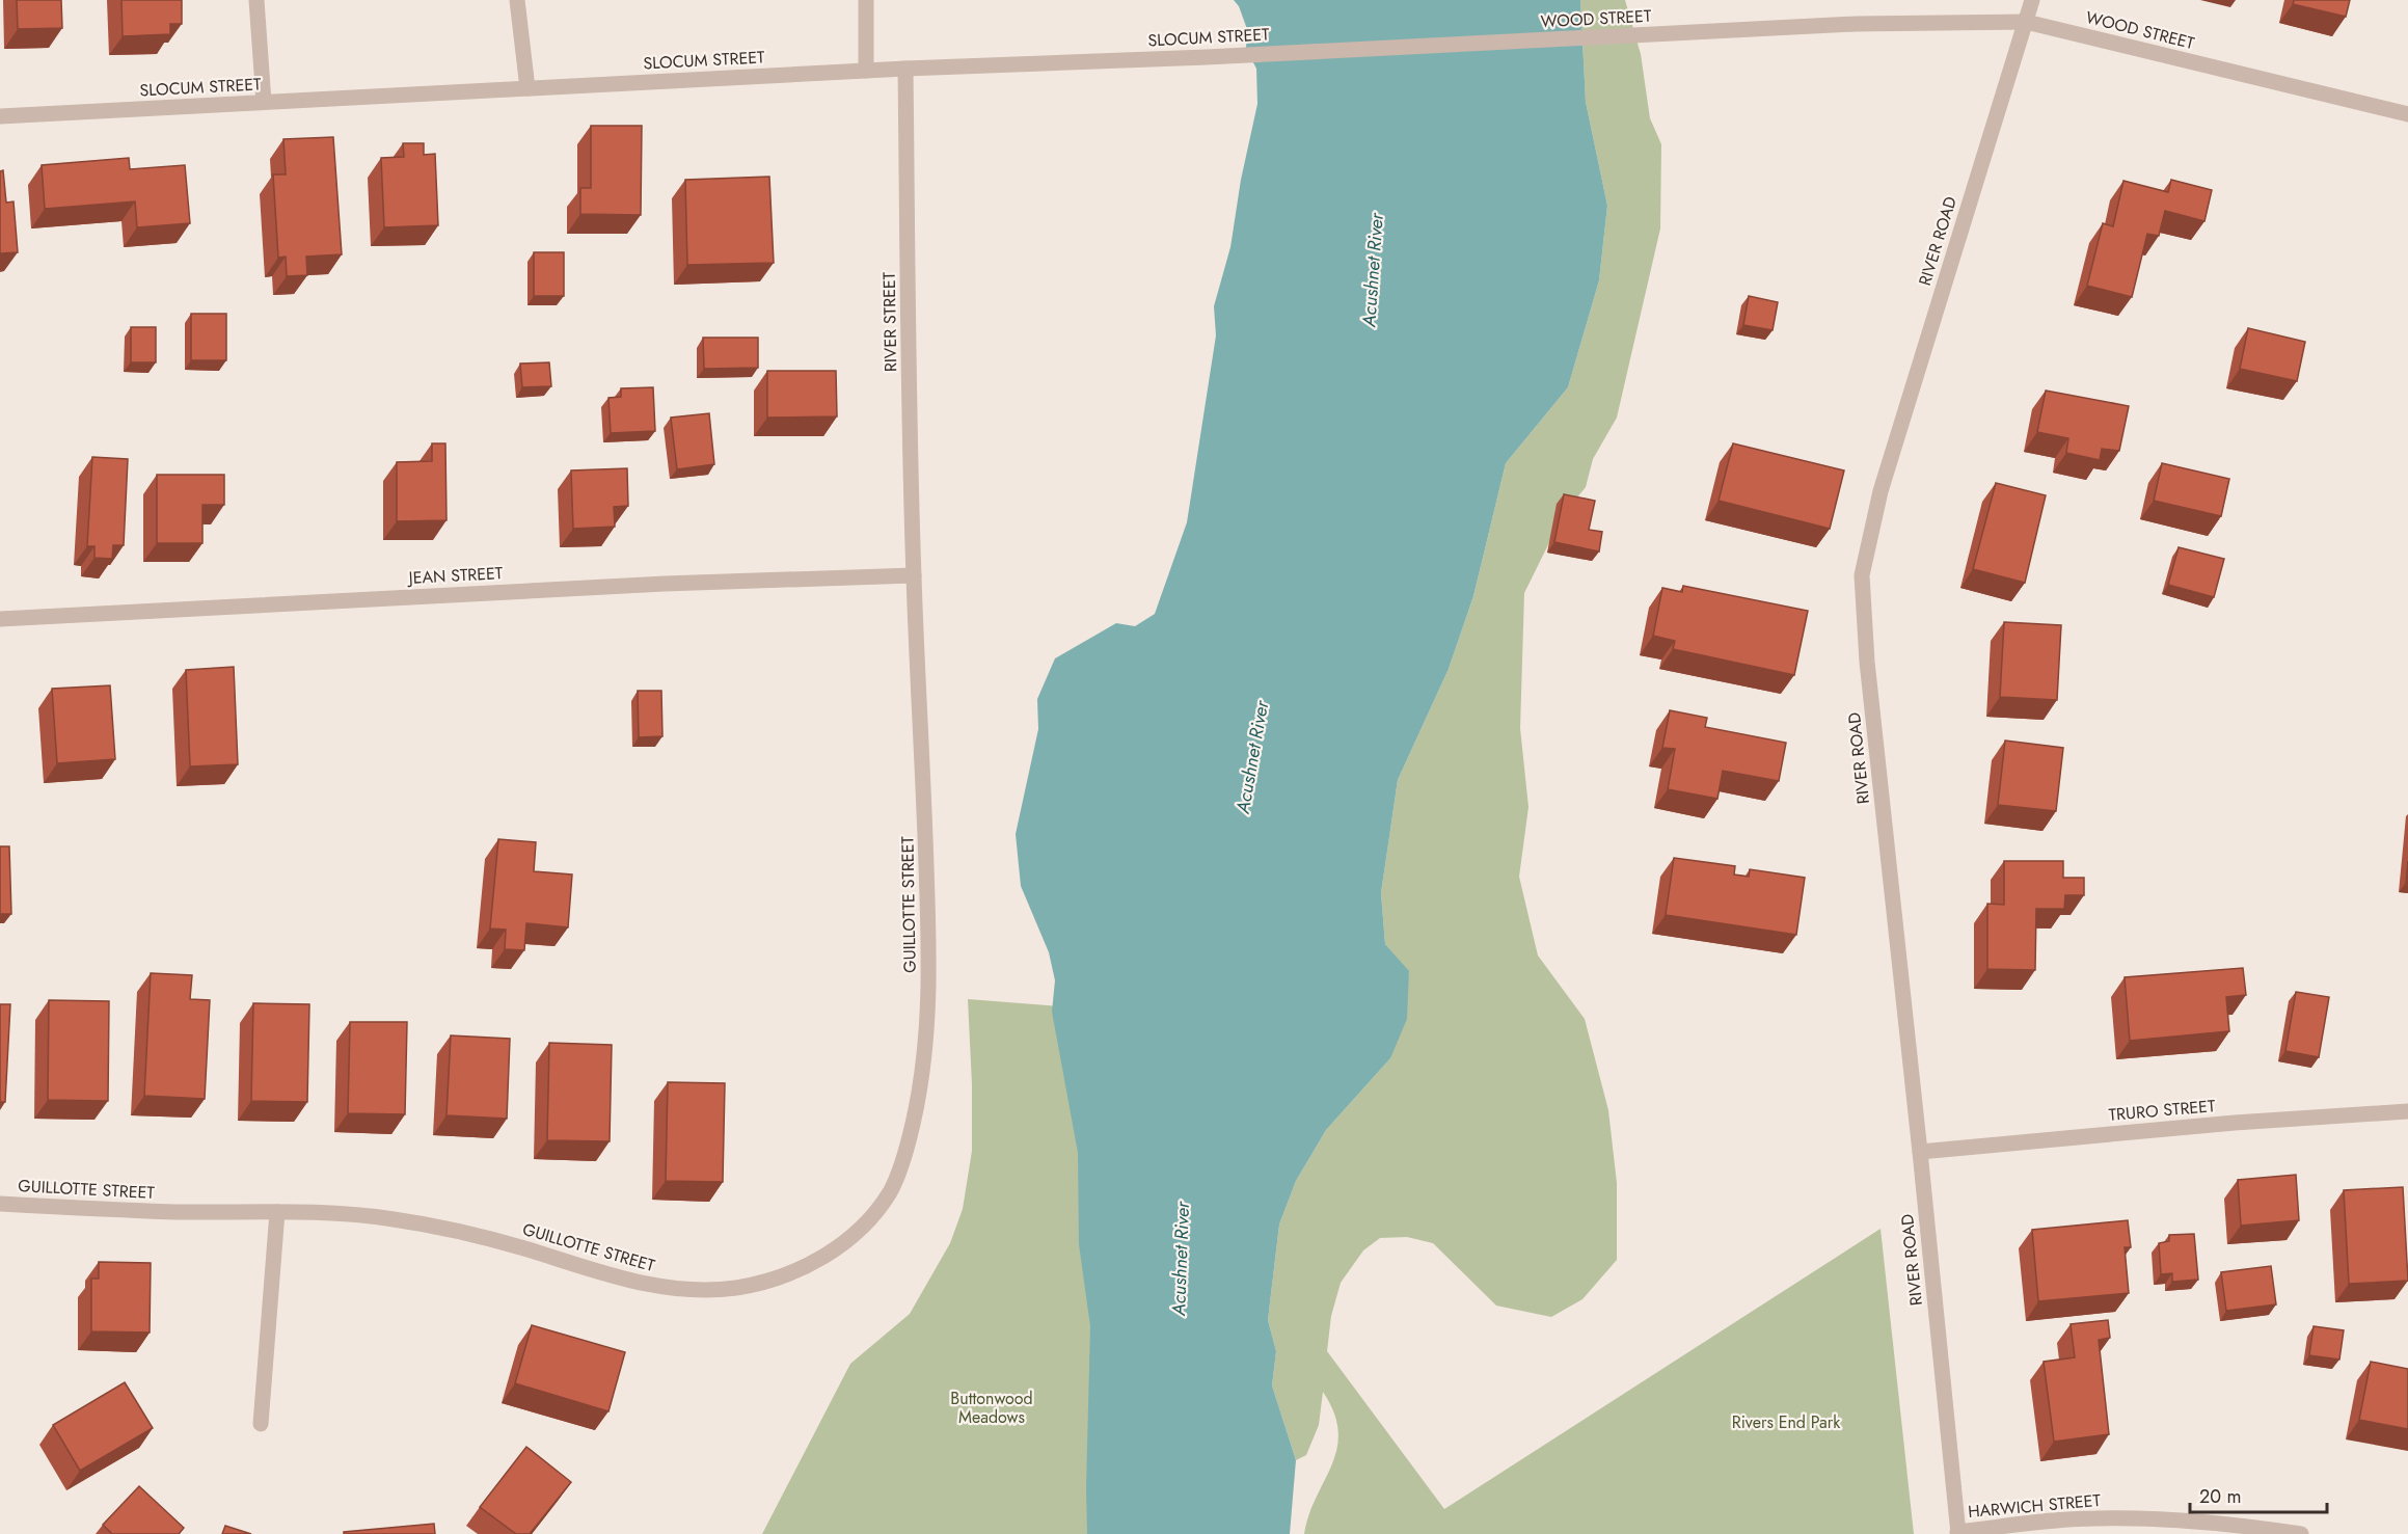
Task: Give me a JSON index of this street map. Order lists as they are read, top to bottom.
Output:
{
  "streets": {
    "street": [
      "WOOD STREET",
      "SLOCUM STREET",
      "RIVER ROAD",
      "RIVER STREET",
      "JEAN STREET",
      "GUILLOTTE STREET",
      "TRURO STREET",
      "HARWICH STREET"
    ]
  },
  "crossings": [
    ["WOOD STREET", "SLOCUM STREET"],
    ["WOOD STREET", "RIVER ROAD"],
    ["SLOCUM STREET", "RIVER STREET"],
    ["RIVER ROAD", "TRURO STREET"],
    ["RIVER ROAD", "HARWICH STREET"],
    ["RIVER STREET", "JEAN STREET"],
    ["RIVER STREET", "GUILLOTTE STREET"],
    ["JEAN STREET", "GUILLOTTE STREET"]
  ],
  "water": ["Acushnet River"],
  "parks": ["Buttonwood Meadows", "Rivers End Park"],
  "scale_bar": "20 m"
}
